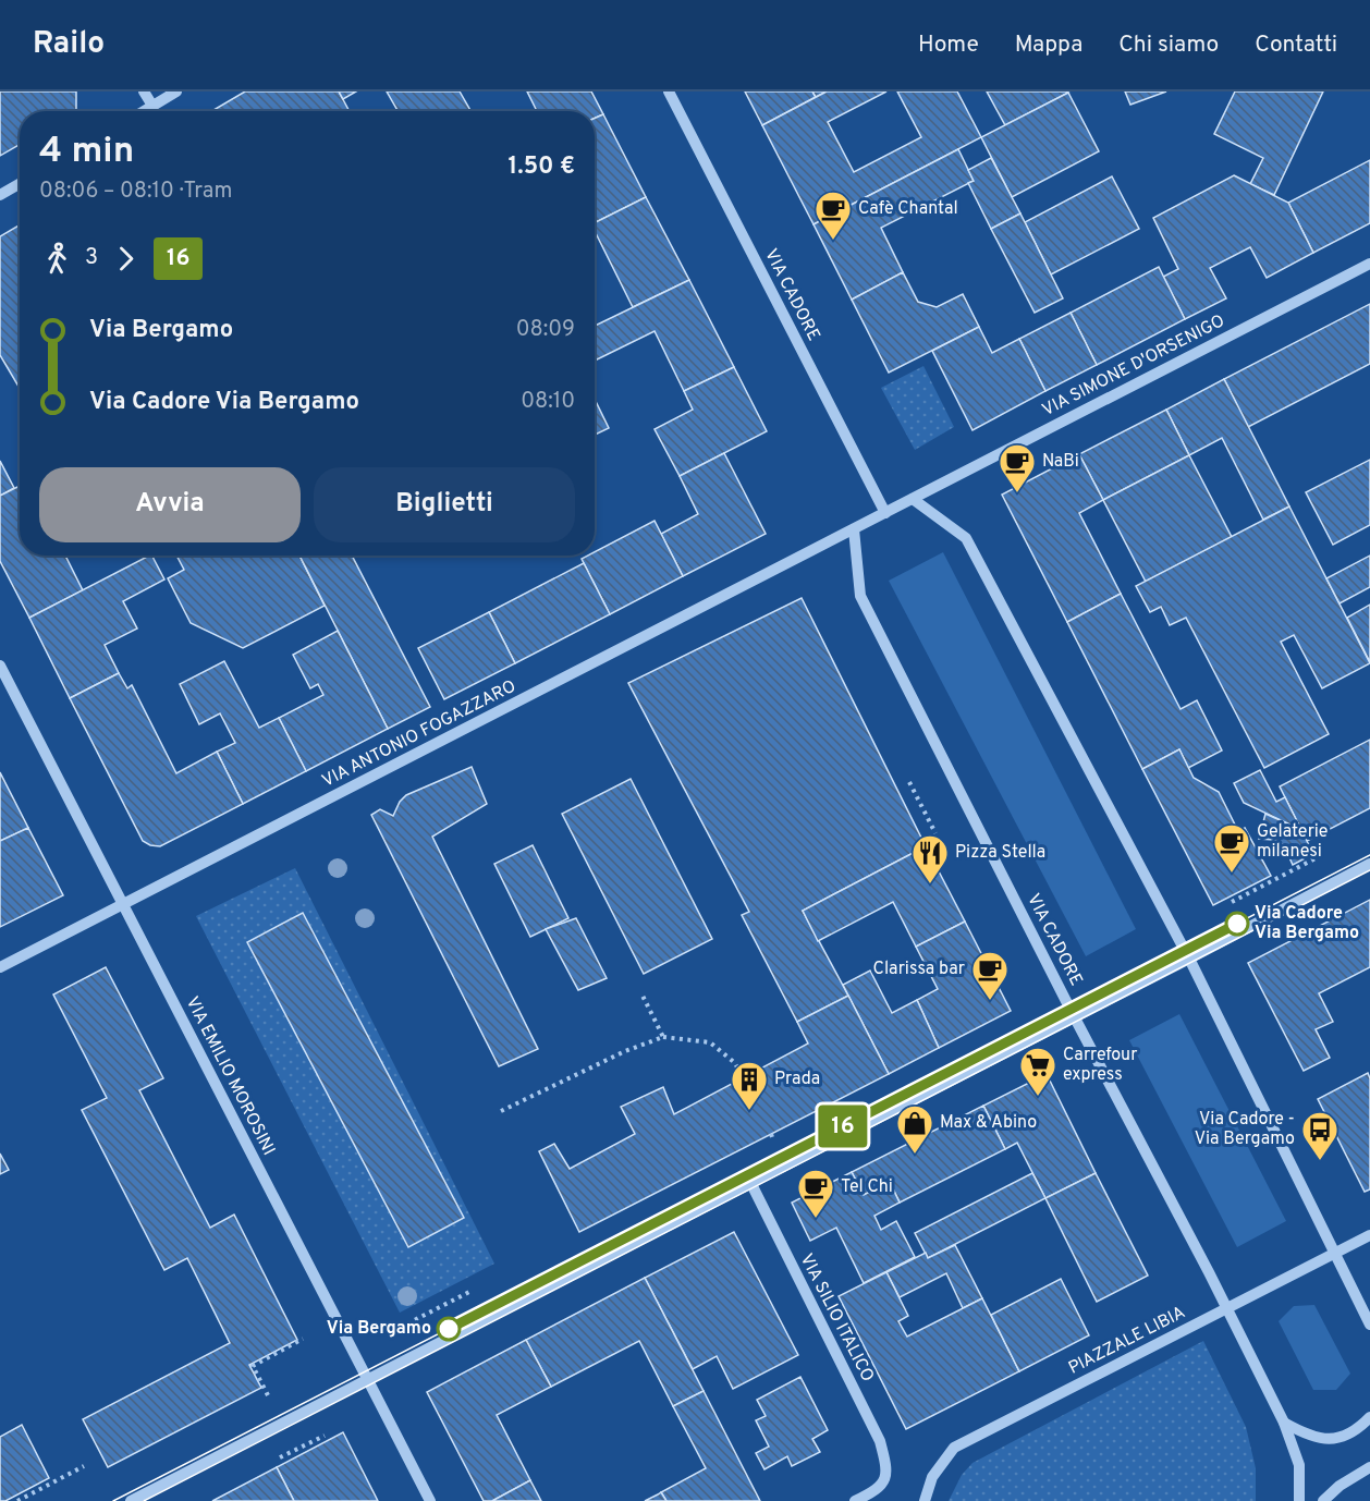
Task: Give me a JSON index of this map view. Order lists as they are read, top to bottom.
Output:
{
  "streets": {
    "street": [
      "VIA CADORE",
      "VIA SIMONE D'ORSENIGO",
      "VIA ANTONIO FOGAZZARO",
      "VIA EMILIO MOROSINI",
      "VIA SILIO ITALICO",
      "PIAZZALE LIBIA"
    ]
  },
  "crossings": [
    ["VIA CADORE", "VIA ANTONIO FOGAZZARO"],
    ["VIA CADORE", "PIAZZALE LIBIA"],
    ["VIA ANTONIO FOGAZZARO", "VIA EMILIO MOROSINI"]
  ],
  "places": {
    "cafe": [
      "Cafè Chantal",
      "NaBi",
      "Gelaterie milanesi",
      "Clarissa bar",
      "Tel Chi"
    ],
    "restaurant": ["Pizza Stella"],
    "other": ["Via Cadore Via Bergamo", "Via Bergamo"],
    "supermarket": ["Carrefour express"],
    "building": ["Prada"],
    "shop": ["Max & Abino"],
    "bus stop": ["Via Cadore - Via Bergamo"]
  },
  "lines": ["tram line 16"],
  "page": {
    "header": "Railo",
    "nav": [
      "Home",
      "Mappa",
      "Chi siamo",
      "Contatti"
    ],
    "on_map": "16",
    "heading": ["4 min", "08:06 – 08:10 · Tram", "1.50 €"],
    "legs": ["3", "16"],
    "list": [
      {
        "name": "Via Bergamo",
        "value": "08:09"
      },
      {
        "name": "Via Cadore Via Bergamo",
        "value": "08:10"
      }
    ],
    "buttons": ["Avvia", "Biglietti"]
  }
}
